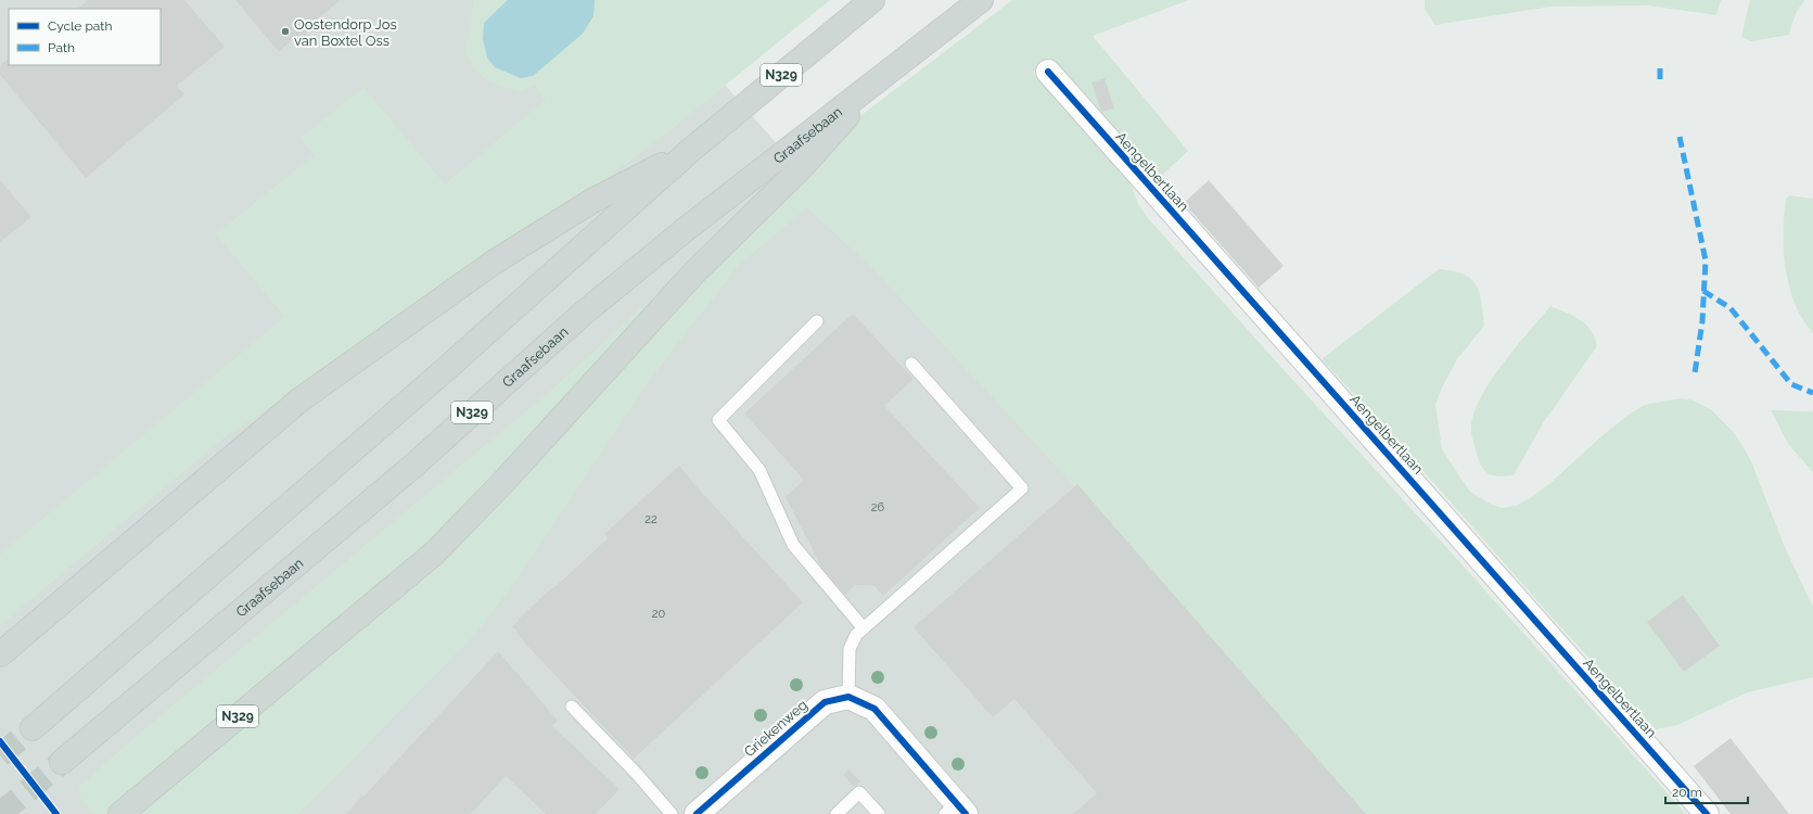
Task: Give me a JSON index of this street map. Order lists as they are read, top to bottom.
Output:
{
  "streets": {
    "main road": ["N329", "Graafsebaan"],
    "street": ["Aengelbertlaan", "Griekenweg"]
  },
  "crossings": [
    ["N329", "Graafsebaan"]
  ],
  "places": ["Oostendorp Jos van Boxtel Oss"],
  "house_numbers": ["26", "22", "20"],
  "legend": ["Cycle path", "Path"],
  "scale_bar": "20 m"
}
